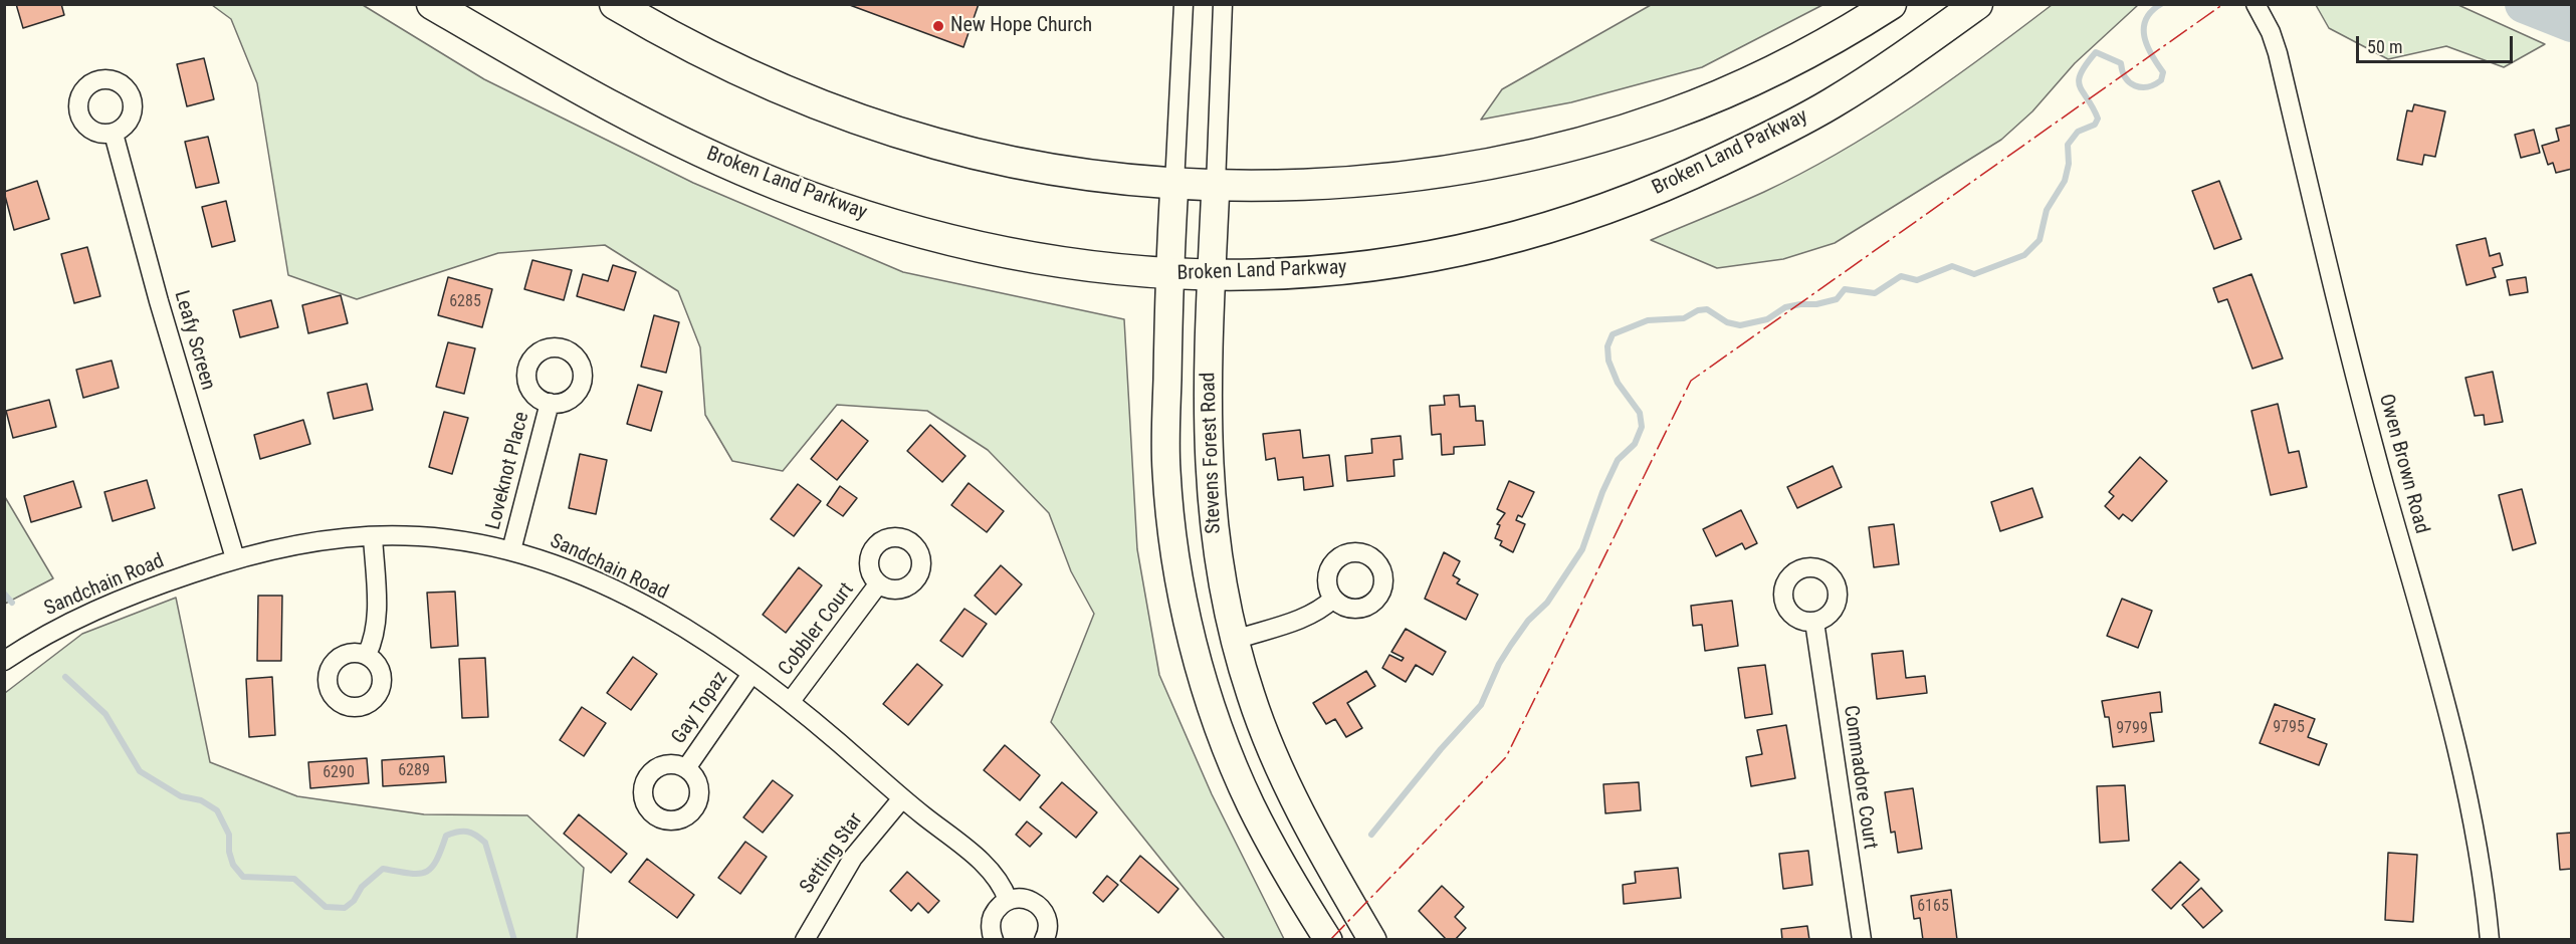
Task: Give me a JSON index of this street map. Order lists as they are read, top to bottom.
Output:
{
  "streets": {
    "main road": ["Broken Land Parkway"],
    "street": [
      "Leafy Screen",
      "Stevens Forest Road",
      "Owen Brown Road",
      "Loveknot Place",
      "Sandchain Road",
      "Cobbler Court",
      "Gay Topaz",
      "Commadore Court",
      "Setting Star"
    ]
  },
  "crossings": [
    ["Broken Land Parkway", "Stevens Forest Road"],
    ["Leafy Screen", "Sandchain Road"],
    ["Loveknot Place", "Sandchain Road"],
    ["Sandchain Road", "Cobbler Court"],
    ["Sandchain Road", "Gay Topaz"],
    ["Sandchain Road", "Setting Star"]
  ],
  "places": ["New Hope Church"],
  "house_numbers": [
    "6285",
    "9795",
    "9799",
    "6289",
    "6290",
    "6165"
  ],
  "scale_bar": "50 m"
}
